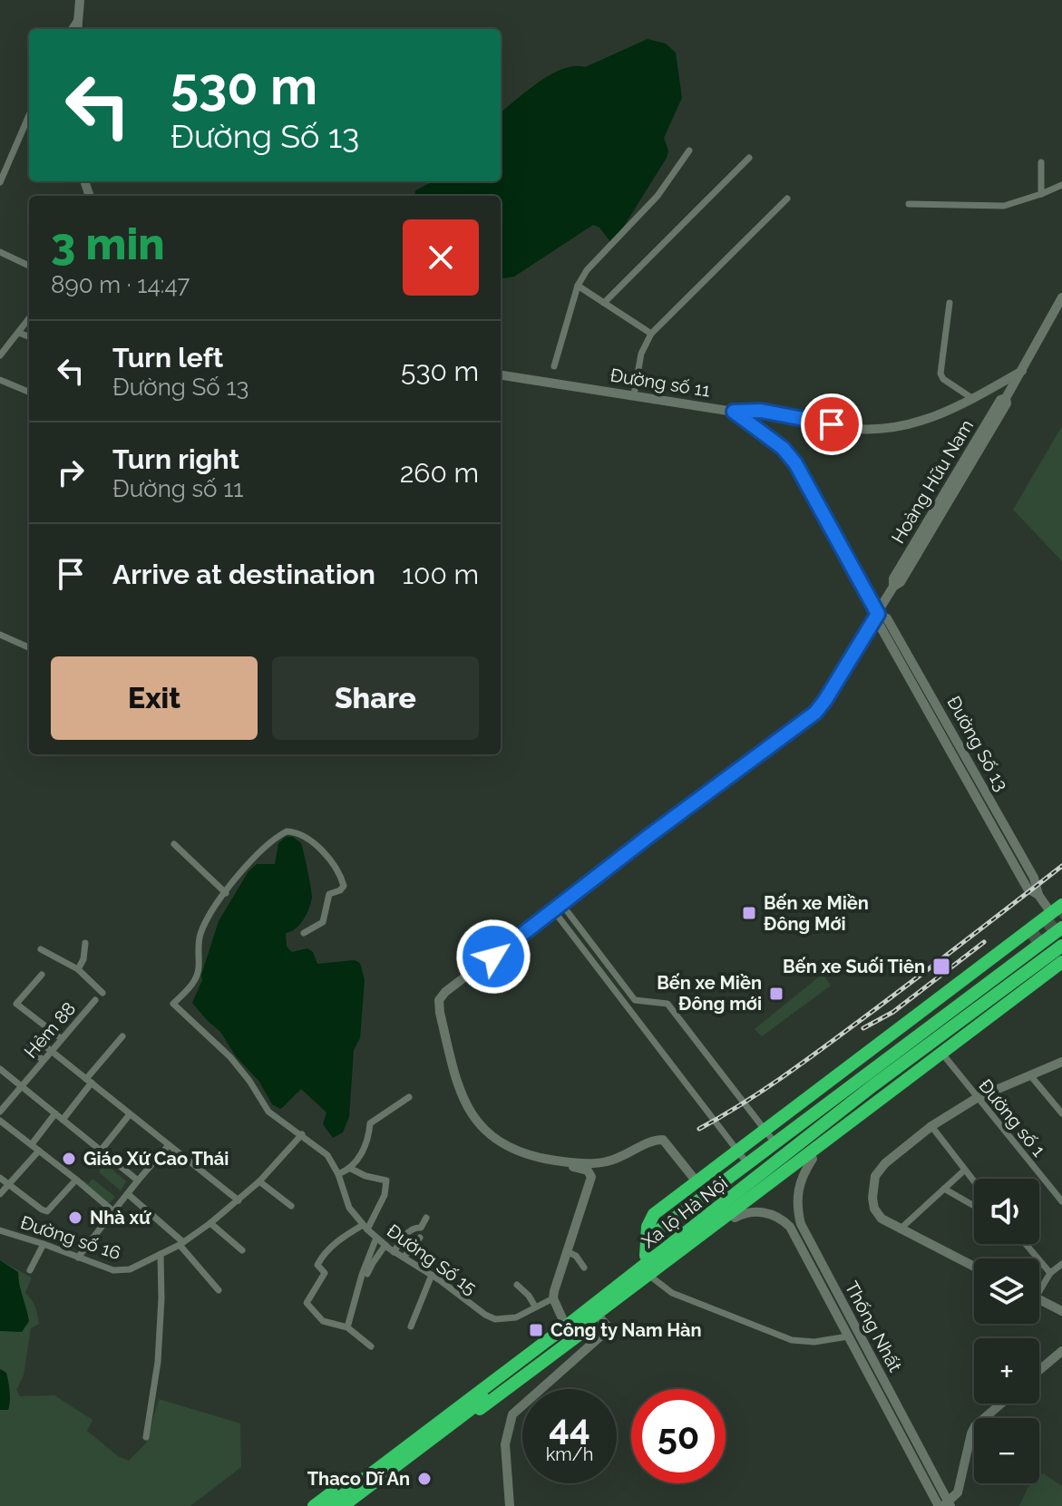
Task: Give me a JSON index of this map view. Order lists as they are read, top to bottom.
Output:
{
  "streets": {
    "highway": ["Xa lộ Hà Nội"],
    "main road": [
      "Đường số 11",
      "Hoàng Hữu Nam",
      "Đường Số 13",
      "Thống Nhất"
    ],
    "street": [
      "Hẻm 88",
      "Đường số 1",
      "Đường số 16",
      "Đường Số 15"
    ]
  },
  "crossings": [
    ["Đường số 11", "Hoàng Hữu Nam"],
    ["Đường số 11", "Đường Số 13"],
    ["Hoàng Hữu Nam", "Đường Số 13"],
    ["Hoàng Hữu Nam", "Xa lộ Hà Nội"],
    ["Hoàng Hữu Nam", "Đường Số 15"],
    ["Đường Số 13", "Xa lộ Hà Nội"],
    ["Đường số 1", "Xa lộ Hà Nội"],
    ["Xa lộ Hà Nội", "Thống Nhất"],
    ["Đường số 16", "Đường Số 15"]
  ],
  "places": {
    "transit": [
      "Bến xe Miền Đông Mới",
      "Bến xe Suối Tiên",
      "Bến xe Miền Đông mới",
      "Công ty Nam Hàn"
    ],
    "other": ["Giáo Xứ Cao Thái", "Nhà xứ", "Thaco Dĩ An"]
  },
  "page": {
    "turn": ["530 m", "Đường Số 13"],
    "heading": ["3 min", "890 m · 14:47"],
    "list": [
      {
        "name": "Turn left",
        "note": "Đường Số 13",
        "value": "530 m"
      },
      {
        "name": "Turn right",
        "note": "Đường số 11",
        "value": "260 m"
      },
      {
        "name": "Arrive at destination",
        "value": "100 m"
      }
    ],
    "buttons": ["Exit", "Share"],
    "map_buttons": ["+", "−"],
    "speed": "44 km/h",
    "limit": "50"
  }
}
